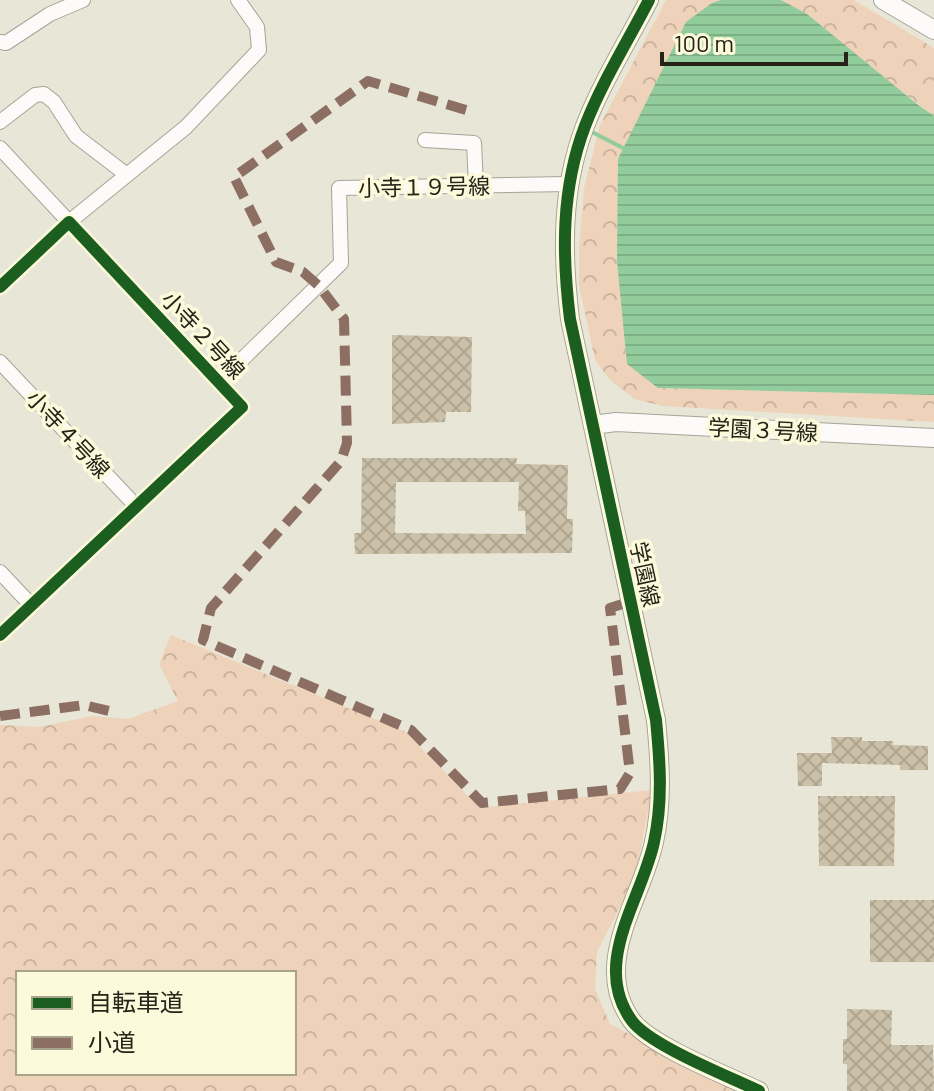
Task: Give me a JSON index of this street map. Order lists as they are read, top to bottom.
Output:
{
  "streets": {
    "street": [
      "小寺１９号線",
      "小寺２号線",
      "学園３号線",
      "小寺４号線",
      "学園線"
    ]
  },
  "crossings": [
    ["小寺１９号線", "小寺２号線"],
    ["小寺１９号線", "学園線"],
    ["小寺２号線", "小寺４号線"],
    ["学園３号線", "学園線"]
  ],
  "legend": ["自転車道", "小道"],
  "scale_bar": "100 m"
}
